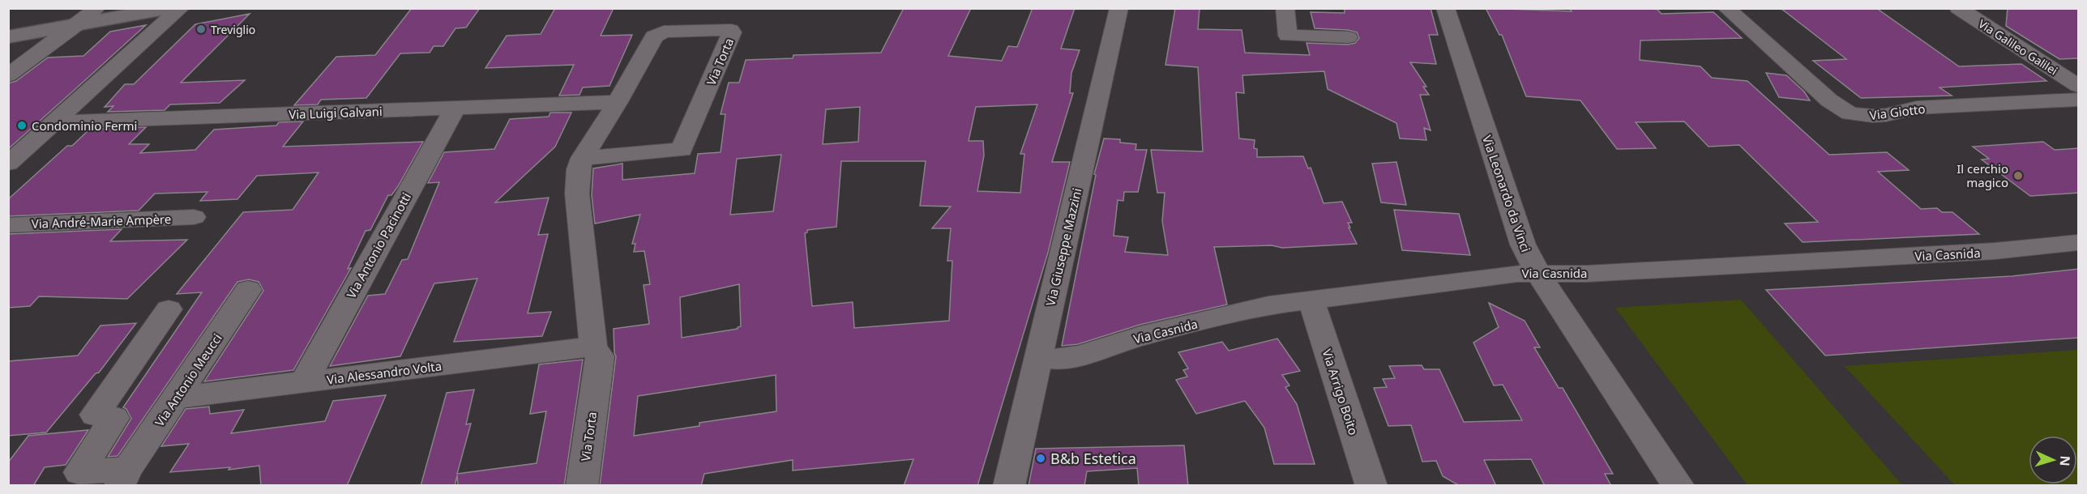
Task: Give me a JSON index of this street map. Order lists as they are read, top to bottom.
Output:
{
  "streets": {
    "street": [
      "Via Galileo Galilei",
      "Via Torta",
      "Via Giotto",
      "Via Luigi Galvani",
      "Via Leonardo da Vinci",
      "Via André-Marie Ampère",
      "Via Antonio Pacinotti",
      "Via Giuseppe Mazzini",
      "Via Casnida",
      "Via Alessandro Volta",
      "Via Antonio Meucci",
      "Via Arrigo Boito"
    ]
  },
  "crossings": [
    ["Via Torta", "Via Luigi Galvani"],
    ["Via Torta", "Via Alessandro Volta"],
    ["Via Luigi Galvani", "Via Antonio Pacinotti"],
    ["Via Leonardo da Vinci", "Via Casnida"],
    ["Via Antonio Pacinotti", "Via Alessandro Volta"],
    ["Via Giuseppe Mazzini", "Via Casnida"],
    ["Via Casnida", "Via Arrigo Boito"],
    ["Via Alessandro Volta", "Via Antonio Meucci"]
  ],
  "places": [
    "Treviglio",
    "Condominio Fermi",
    "Il cerchio magico",
    "B&b Estetica"
  ],
  "north": "right"
}
